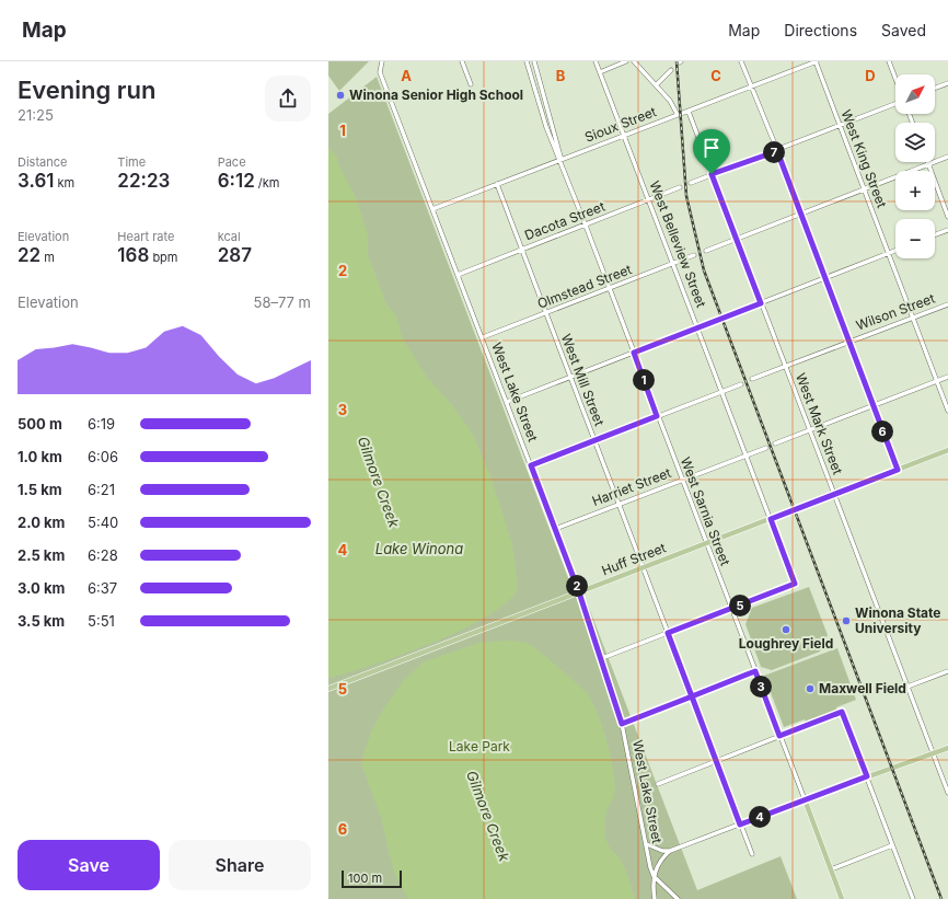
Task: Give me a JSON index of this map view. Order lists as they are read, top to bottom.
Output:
{
  "streets": {
    "main road": ["West Sarnia Street", "Huff Street"],
    "street": [
      "Sioux Street",
      "West King Street",
      "Dacota Street",
      "West Belleview Street",
      "Olmstead Street",
      "Wilson Street",
      "West Mill Street",
      "West Lake Street",
      "West Mark Street",
      "Harriet Street"
    ]
  },
  "crossings": [
    ["Sioux Street", "West King Street"],
    ["Sioux Street", "West Belleview Street"],
    ["Sioux Street", "West Mill Street"],
    ["Sioux Street", "West Lake Street"],
    ["Sioux Street", "West Mark Street"],
    ["Sioux Street", "West Sarnia Street"],
    ["West King Street", "Wilson Street"],
    ["Dacota Street", "West Belleview Street"],
    ["Dacota Street", "West Mill Street"],
    ["Dacota Street", "West Lake Street"],
    ["Dacota Street", "West Sarnia Street"],
    ["West Belleview Street", "Olmstead Street"],
    ["West Belleview Street", "Harriet Street"],
    ["West Belleview Street", "West Sarnia Street"],
    ["West Belleview Street", "Huff Street"],
    ["Olmstead Street", "West Mill Street"],
    ["Olmstead Street", "West Lake Street"],
    ["Olmstead Street", "West Sarnia Street"],
    ["Wilson Street", "West Mark Street"],
    ["West Mill Street", "Harriet Street"],
    ["West Mill Street", "Huff Street"],
    ["West Lake Street", "Harriet Street"],
    ["West Lake Street", "Huff Street"],
    ["West Mark Street", "Huff Street"],
    ["Harriet Street", "West Sarnia Street"],
    ["West Sarnia Street", "Huff Street"]
  ],
  "water": ["Gilmore Creek", "Lake Winona"],
  "parks": ["Lake Park"],
  "places": [
    "Winona Senior High School",
    "Winona State University",
    "Loughrey Field",
    "Maxwell Field"
  ],
  "scale_bar": "100 m",
  "north": "top right",
  "page": {
    "header": "Map",
    "nav": ["Map", "Directions", "Saved"],
    "heading": ["Evening run", "21:25"],
    "map_buttons": ["+", "−"],
    "stats": [
      ["Distance", "3.61 km"],
      ["Time", "22:23"],
      ["Pace", "6:12 /km"],
      ["Elevation", "22 m"],
      ["Heart rate", "168 bpm"],
      ["kcal", "287"]
    ],
    "pins": [
      "7",
      "1",
      "6",
      "2",
      "5",
      "3",
      "4"
    ],
    "chart": ["Elevation", "58–77 m"],
    "list": [
      {
        "name": "500 m",
        "note": "6:19"
      },
      {
        "name": "1.0 km",
        "note": "6:06"
      },
      {
        "name": "1.5 km",
        "note": "6:21"
      },
      {
        "name": "2.0 km",
        "note": "5:40"
      },
      {
        "name": "2.5 km",
        "note": "6:28"
      },
      {
        "name": "3.0 km",
        "note": "6:37"
      },
      {
        "name": "3.5 km",
        "note": "5:51"
      }
    ],
    "buttons": ["Save", "Share"],
    "scale": "100 m"
  },
  "grid": {
    "columns": [
      "A",
      "B",
      "C",
      "D"
    ],
    "rows": [
      "1",
      "2",
      "3",
      "4",
      "5",
      "6"
    ]
  }
}
